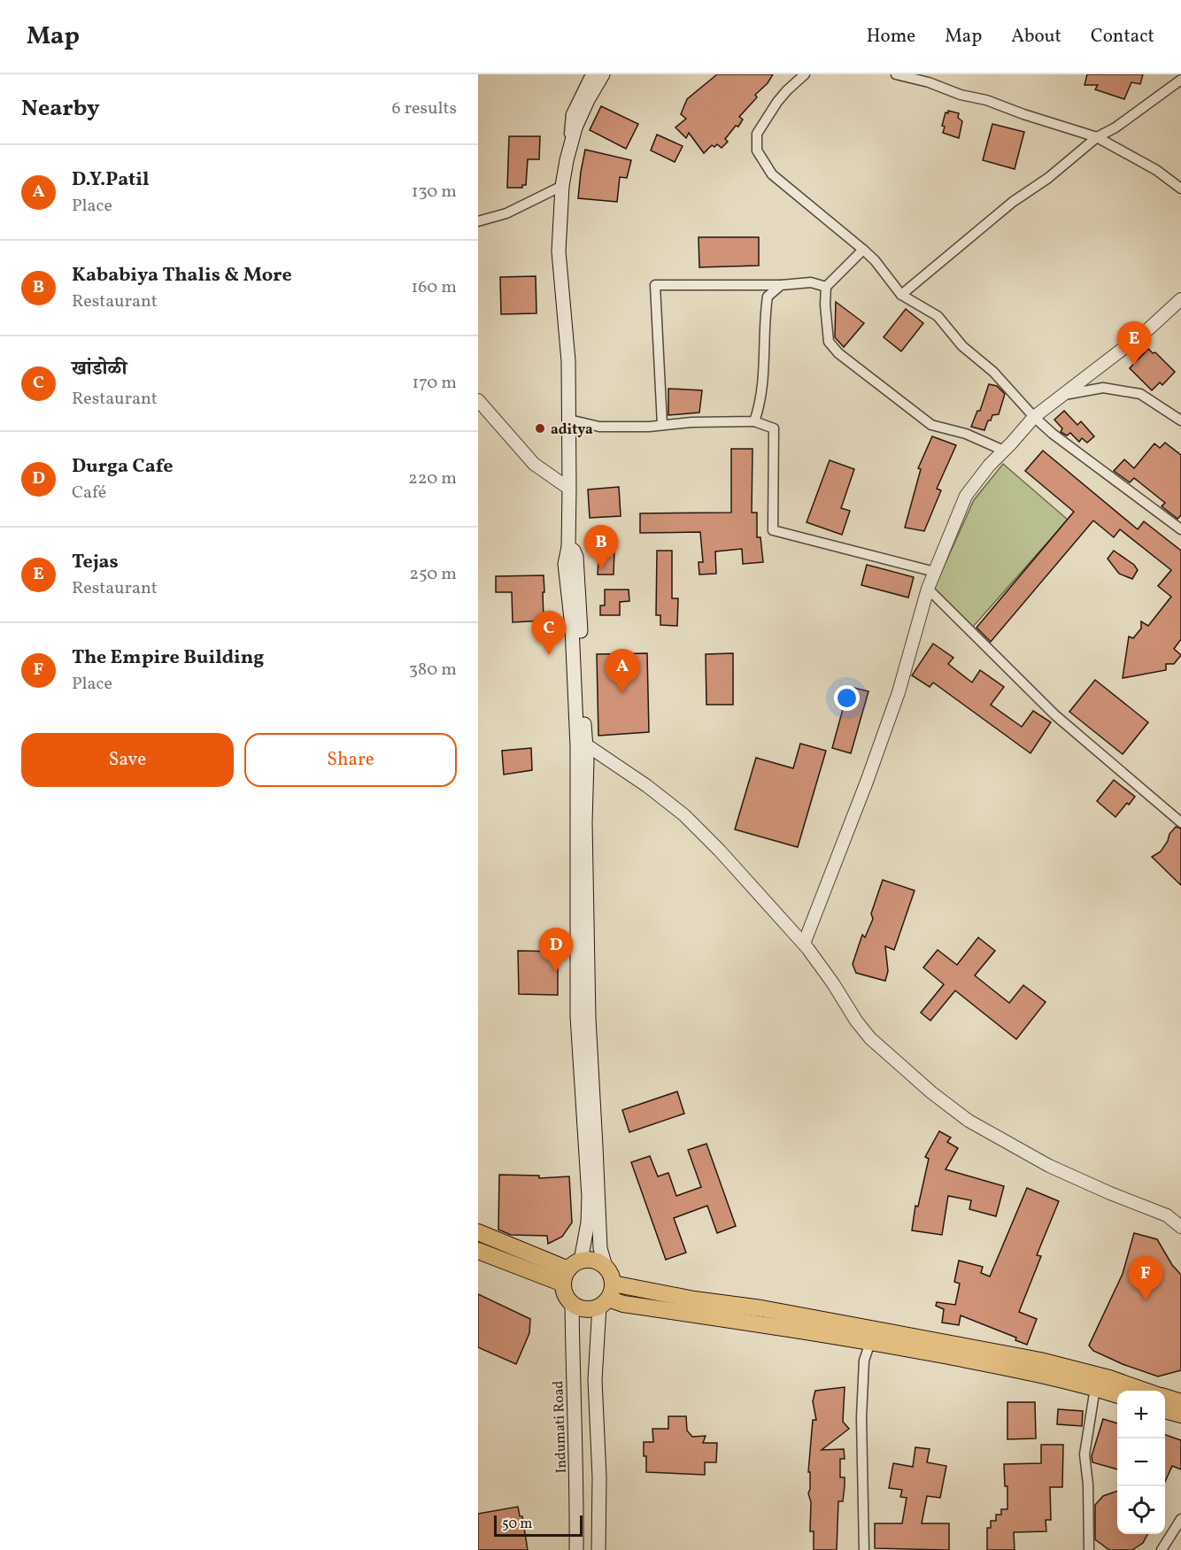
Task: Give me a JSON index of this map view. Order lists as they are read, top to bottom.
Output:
{
  "streets": {
    "main road": ["Indumati Road"]
  },
  "places": ["aditya"],
  "scale_bar": "50 m",
  "page": {
    "header": "Map",
    "nav": [
      "Home",
      "Map",
      "About",
      "Contact"
    ],
    "heading": ["Nearby", "6 results"],
    "list": [
      {
        "mark": "A",
        "name": "D.Y.Patil",
        "note": "Place",
        "value": "130 m"
      },
      {
        "mark": "B",
        "name": "Kababiya Thalis & More",
        "note": "Restaurant",
        "value": "160 m"
      },
      {
        "mark": "C",
        "name": "खांडोळी",
        "note": "Restaurant",
        "value": "170 m"
      },
      {
        "mark": "D",
        "name": "Durga Cafe",
        "note": "Café",
        "value": "220 m"
      },
      {
        "mark": "E",
        "name": "Tejas",
        "note": "Restaurant",
        "value": "250 m"
      },
      {
        "mark": "F",
        "name": "The Empire Building",
        "note": "Place",
        "value": "380 m"
      }
    ],
    "pins": [
      "E",
      "B",
      "C",
      "A",
      "D",
      "F"
    ],
    "buttons": ["Save", "Share"],
    "map_buttons": ["+", "−"],
    "scale": "50 m"
  }
}
